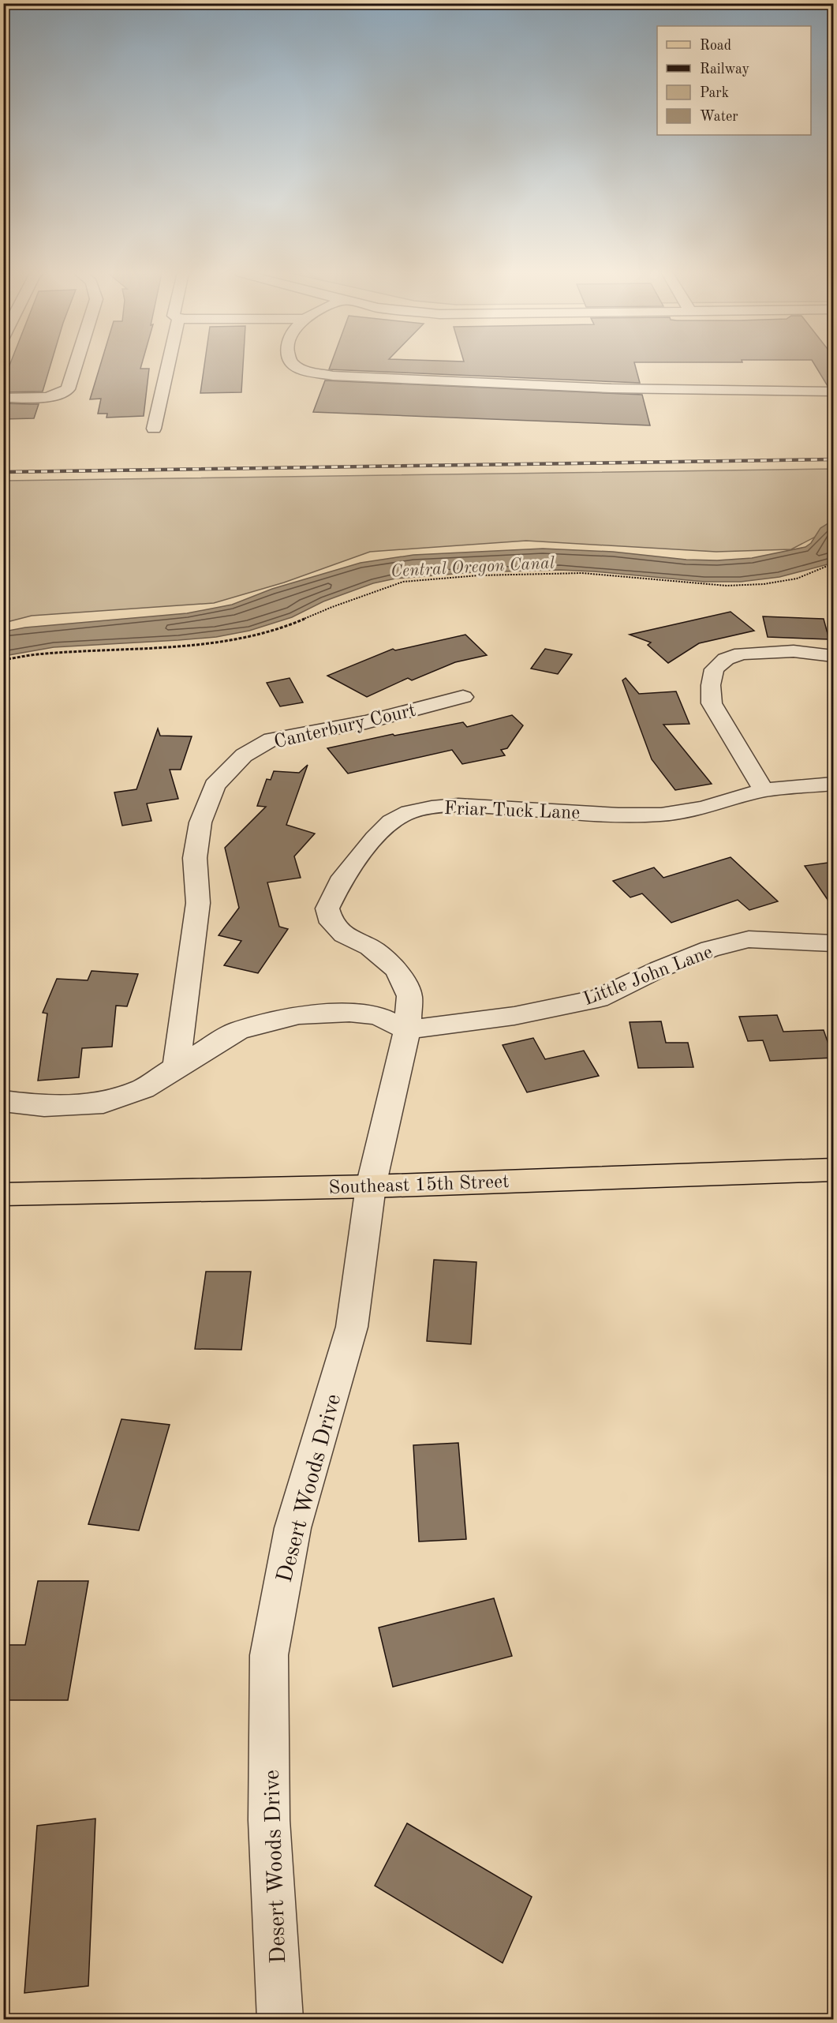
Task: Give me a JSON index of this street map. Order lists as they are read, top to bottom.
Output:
{
  "streets": {
    "main road": ["Southeast 15th Street"],
    "street": [
      "Canterbury Court",
      "Friar Tuck Lane",
      "Little John Lane",
      "Desert Woods Drive"
    ]
  },
  "crossings": [
    ["Friar Tuck Lane", "Little John Lane"],
    ["Friar Tuck Lane", "Southeast 15th Street"],
    ["Friar Tuck Lane", "Desert Woods Drive"],
    ["Southeast 15th Street", "Desert Woods Drive"]
  ],
  "water": ["Central Oregon Canal"],
  "legend": [
    "Road",
    "Railway",
    "Park",
    "Water"
  ]
}
